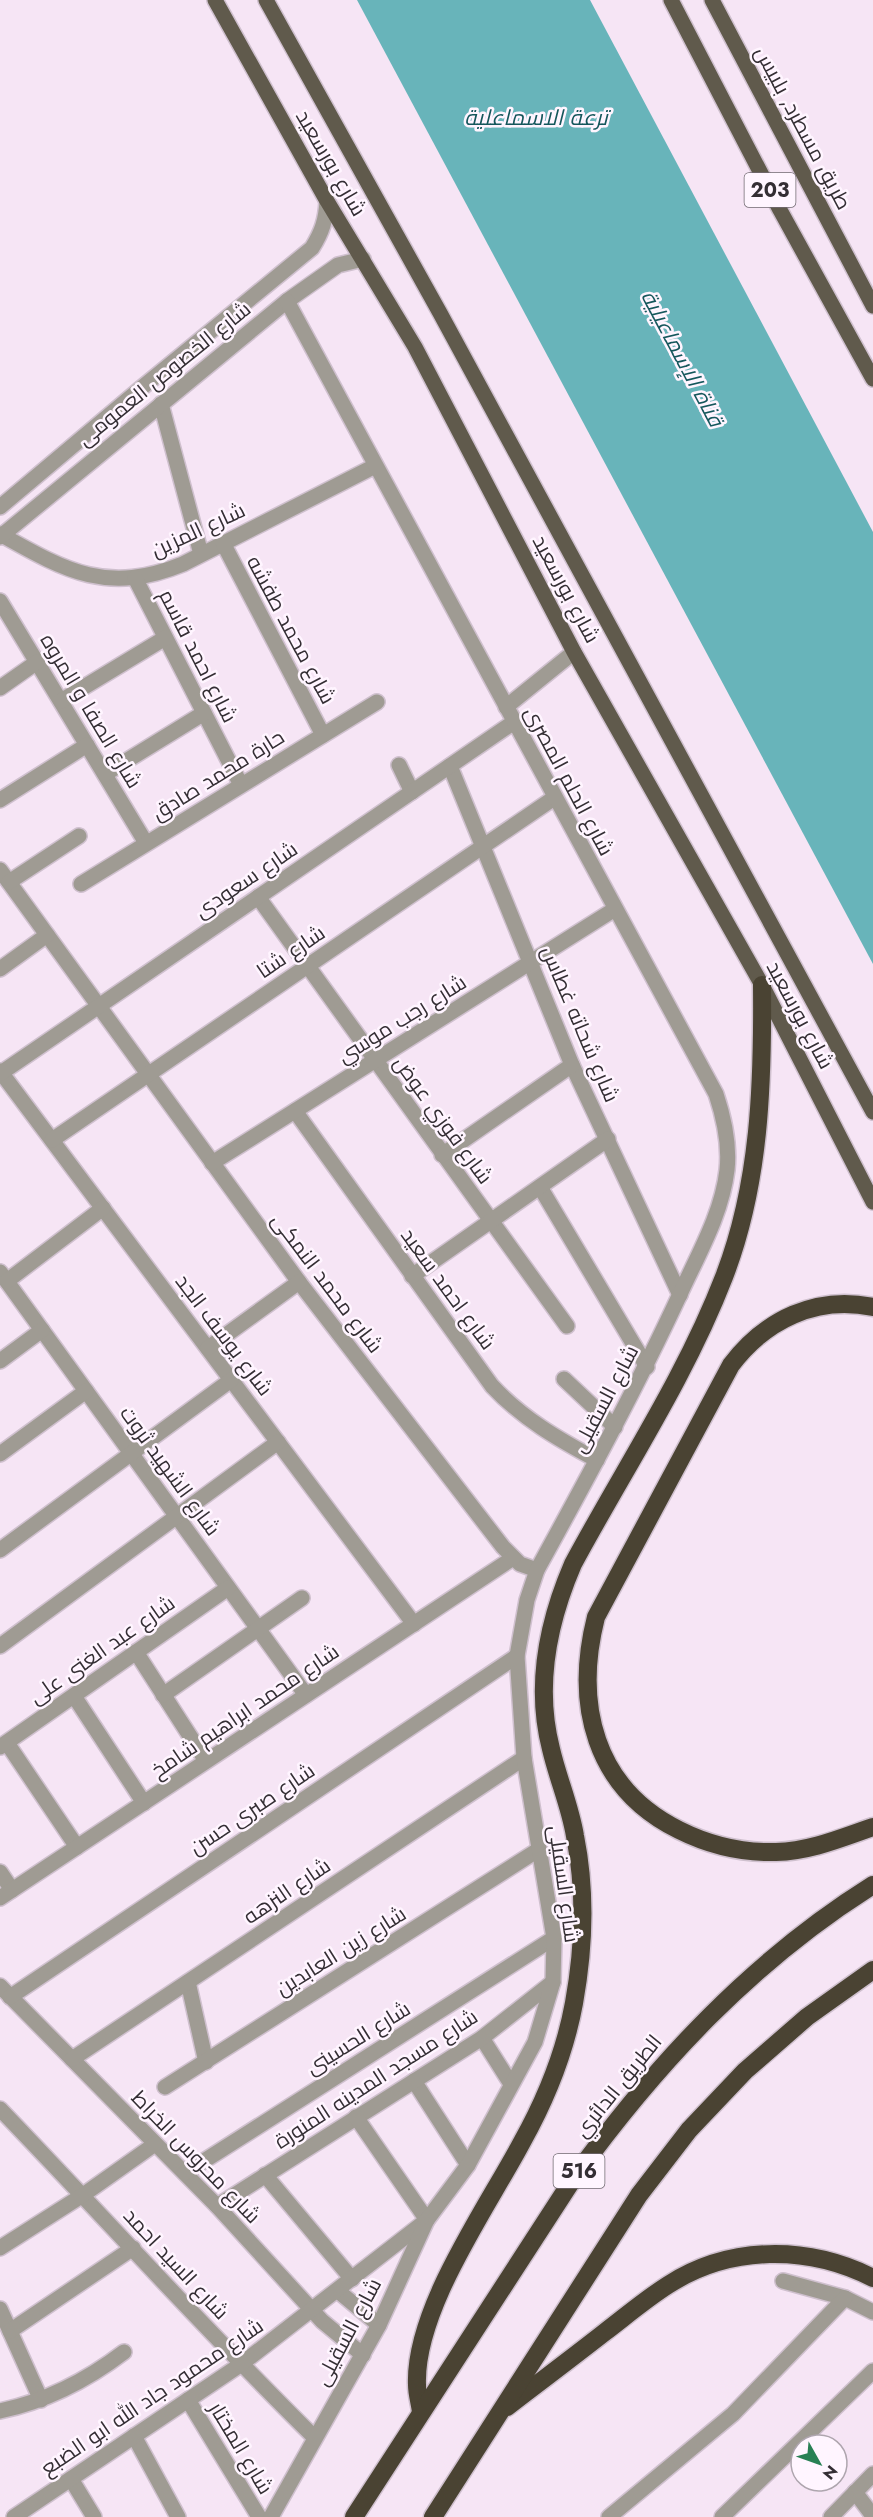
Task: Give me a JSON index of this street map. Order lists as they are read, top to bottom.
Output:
{
  "streets": {
    "highway": ["الطريق الدائري", "516"],
    "main road": ["طريق مسطرد, بلبيس", "شارع بورسعيد", "203"],
    "street": [
      "شارع الخصوص العمومى",
      "شارع المزين",
      "شارع محمد طفشه",
      "شارع احمد قاسم",
      "شارع الصفا و المروه",
      "حارة محمد صادق",
      "شارع الحلم المصرى",
      "شارع سعودى",
      "شارع شتا",
      "شارع رجب موسي",
      "شارع شحاته غطاس",
      "شارع فوزي عوض",
      "شارع محمد النمكى",
      "شارع احمد سعيد",
      "شارع يوسف الجد",
      "شارع السقيلى",
      "شارع الشهيد ثروت",
      "شارع عبد الغنى على",
      "شارع محمد ابراهيم شامخ",
      "شارع صبرى حسن",
      "شارع النزهه",
      "شارع زين العابدين",
      "شارع الحسينى",
      "شارع مسجد المدينه المنورة",
      "شارع محروس الخراط",
      "شارع السيد احمد",
      "شارع محمود جاد الله ابو الضبع",
      "شارع المختار"
    ]
  },
  "crossings": [
    ["شارع بورسعيد", "شارع الخصوص العمومى"],
    ["شارع الخصوص العمومى", "شارع المزين"],
    ["شارع الخصوص العمومى", "شارع الحلم المصرى"],
    ["شارع المزين", "شارع محمد طفشه"],
    ["شارع المزين", "شارع احمد قاسم"],
    ["شارع المزين", "شارع الحلم المصرى"],
    ["شارع محمد طفشه", "حارة محمد صادق"],
    ["شارع احمد قاسم", "حارة محمد صادق"],
    ["شارع الصفا و المروه", "حارة محمد صادق"],
    ["شارع الحلم المصرى", "شارع سعودى"],
    ["شارع الحلم المصرى", "شارع شتا"],
    ["شارع الحلم المصرى", "شارع رجب موسي"],
    ["شارع الحلم المصرى", "شارع شحاته غطاس"],
    ["شارع الحلم المصرى", "شارع السقيلى"],
    ["شارع سعودى", "شارع شحاته غطاس"],
    ["شارع سعودى", "شارع فوزي عوض"],
    ["شارع سعودى", "شارع محمد النمكى"],
    ["شارع سعودى", "شارع يوسف الجد"],
    ["شارع شتا", "شارع شحاته غطاس"],
    ["شارع شتا", "شارع فوزي عوض"],
    ["شارع شتا", "شارع محمد النمكى"],
    ["شارع شتا", "شارع يوسف الجد"],
    ["شارع رجب موسي", "شارع شحاته غطاس"],
    ["شارع رجب موسي", "شارع فوزي عوض"],
    ["شارع رجب موسي", "شارع محمد النمكى"],
    ["شارع رجب موسي", "شارع احمد سعيد"],
    ["شارع شحاته غطاس", "شارع السقيلى"],
    ["شارع محمد النمكى", "شارع السقيلى"],
    ["شارع محمد النمكى", "شارع محمد ابراهيم شامخ"],
    ["شارع احمد سعيد", "شارع السقيلى"],
    ["شارع يوسف الجد", "شارع محمد ابراهيم شامخ"],
    ["شارع السقيلى", "شارع صبرى حسن"],
    ["شارع السقيلى", "شارع النزهه"],
    ["شارع السقيلى", "شارع زين العابدين"],
    ["شارع السقيلى", "شارع الحسينى"],
    ["شارع السقيلى", "شارع مسجد المدينه المنورة"],
    ["شارع السقيلى", "شارع محروس الخراط"],
    ["شارع السقيلى", "شارع السيد احمد"],
    ["شارع السقيلى", "شارع محمود جاد الله ابو الضبع"],
    ["شارع الشهيد ثروت", "شارع عبد الغنى على"],
    ["شارع الشهيد ثروت", "شارع محمد ابراهيم شامخ"],
    ["شارع صبرى حسن", "شارع محروس الخراط"],
    ["شارع النزهه", "شارع محروس الخراط"],
    ["شارع الحسينى", "شارع محروس الخراط"],
    ["شارع مسجد المدينه المنورة", "شارع محروس الخراط"],
    ["شارع محروس الخراط", "شارع محمود جاد الله ابو الضبع"],
    ["شارع السيد احمد", "شارع محمود جاد الله ابو الضبع"],
    ["شارع محمود جاد الله ابو الضبع", "شارع المختار"]
  ],
  "water": ["ترعة الاسماعلية", "قناة الإسماعيلية"],
  "north": "bottom right"
}
